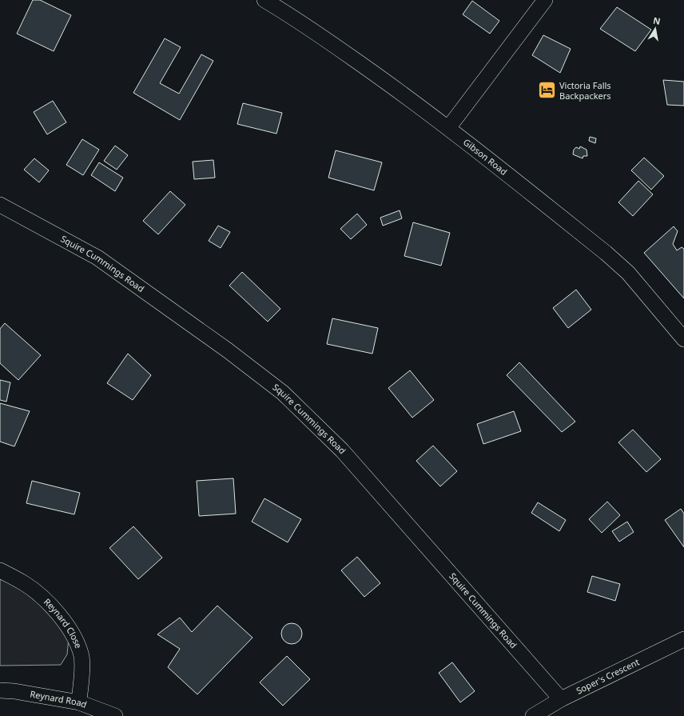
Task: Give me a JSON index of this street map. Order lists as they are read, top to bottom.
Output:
{
  "streets": {
    "street": [
      "Gibson Road",
      "Squire Cummings Road",
      "Reynard Close",
      "Soper's Crescent",
      "Reynard Road"
    ]
  },
  "crossings": [
    ["Squire Cummings Road", "Soper's Crescent"],
    ["Reynard Close", "Reynard Road"]
  ],
  "places": {
    "hotel": ["Victoria Falls Backpackers"]
  },
  "north": "top"
}
